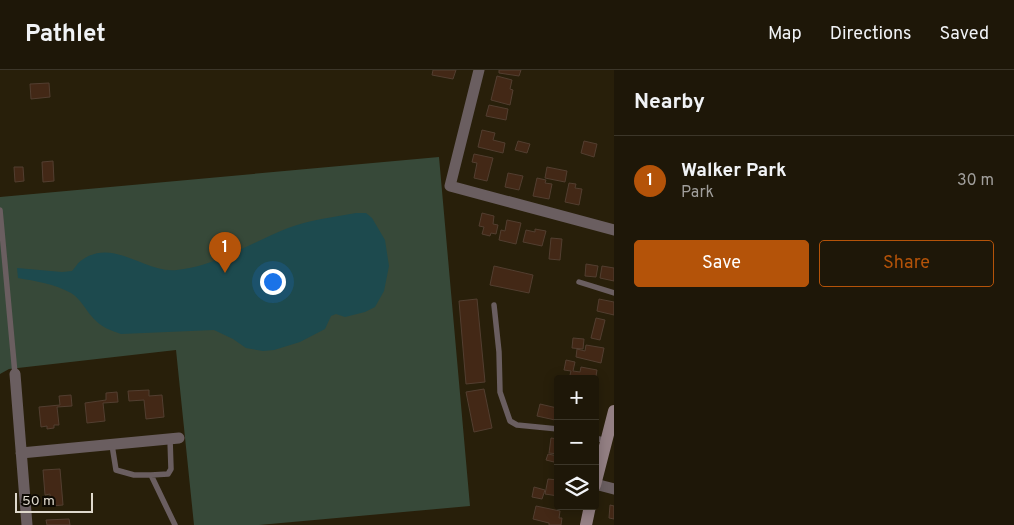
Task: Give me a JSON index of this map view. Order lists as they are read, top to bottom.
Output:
{
  "scale_bar": "50 m",
  "page": {
    "header": "Pathlet",
    "nav": ["Map", "Directions", "Saved"],
    "heading": "Nearby",
    "list": [
      {
        "mark": "1",
        "name": "Walker Park",
        "note": "Park",
        "value": "30 m"
      }
    ],
    "buttons": ["Save", "Share"],
    "pins": "1",
    "map_buttons": ["+", "−"],
    "scale": "50 m"
  }
}
